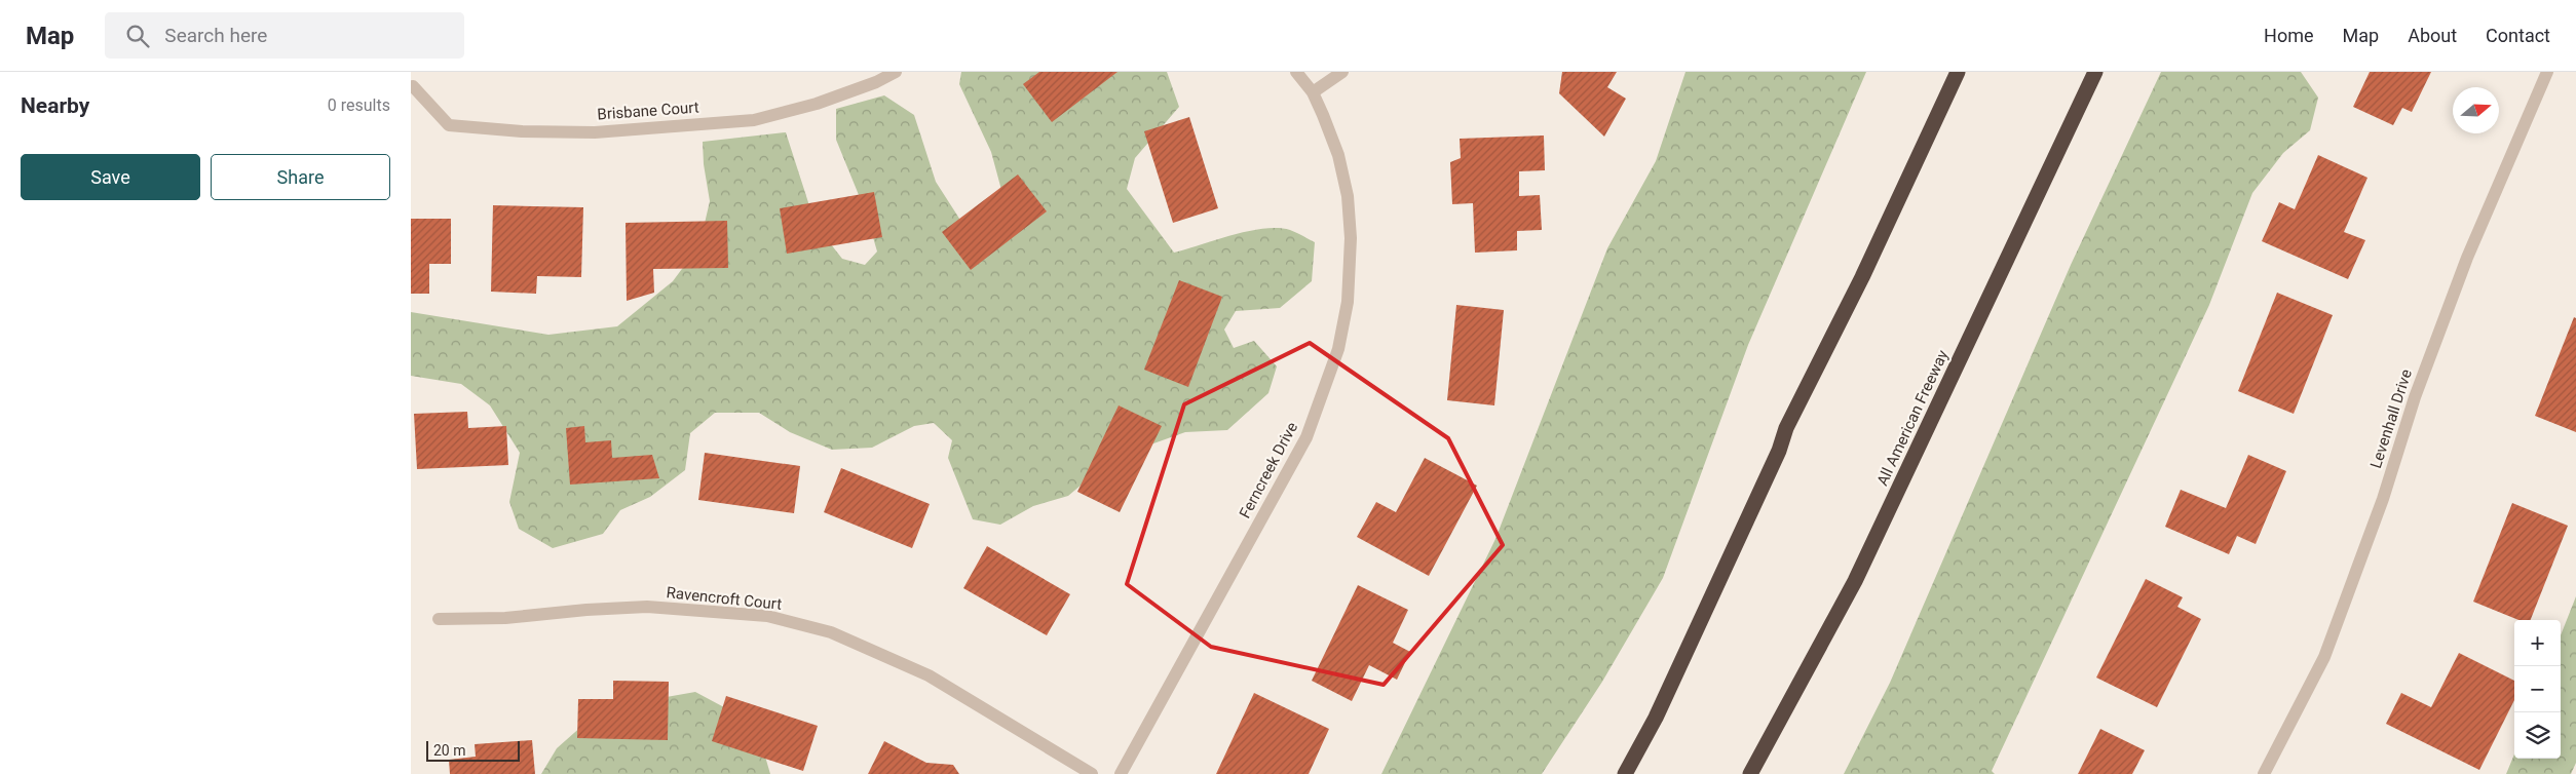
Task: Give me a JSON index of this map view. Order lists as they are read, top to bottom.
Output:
{
  "streets": {
    "highway": ["All American Freeway"],
    "street": [
      "Brisbane Court",
      "Levenhall Drive",
      "Ferncreek Drive",
      "Ravencroft Court"
    ]
  },
  "scale_bar": "20 m",
  "north": "right",
  "page": {
    "header": "Map",
    "search": "Search here",
    "nav": [
      "Home",
      "Map",
      "About",
      "Contact"
    ],
    "heading": ["Nearby", "0 results"],
    "buttons": ["Save", "Share"],
    "map_buttons": ["+", "−"],
    "scale": "20 m"
  }
}
